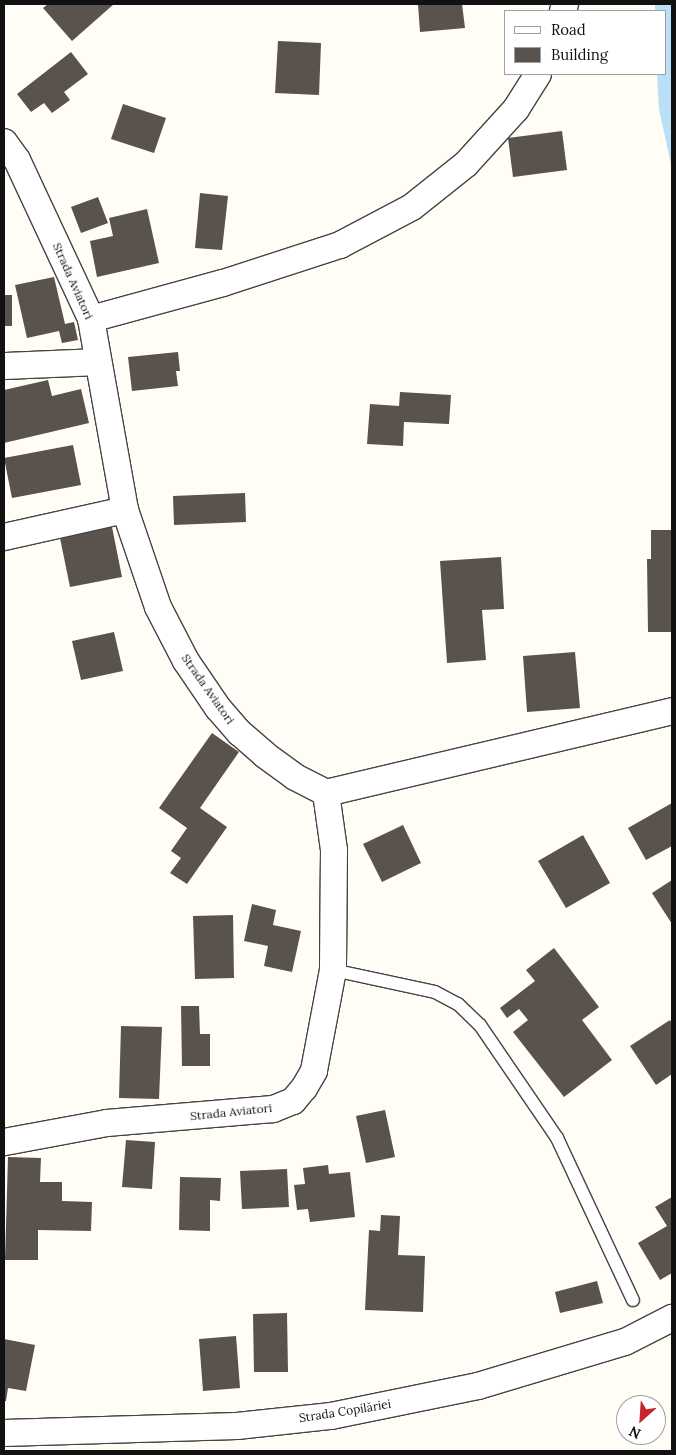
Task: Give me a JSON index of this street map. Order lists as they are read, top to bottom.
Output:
{
  "streets": {
    "street": ["Strada Aviatori", "Strada Copilăriei"]
  },
  "legend": ["Road", "Building"],
  "north": "bottom left"
}
